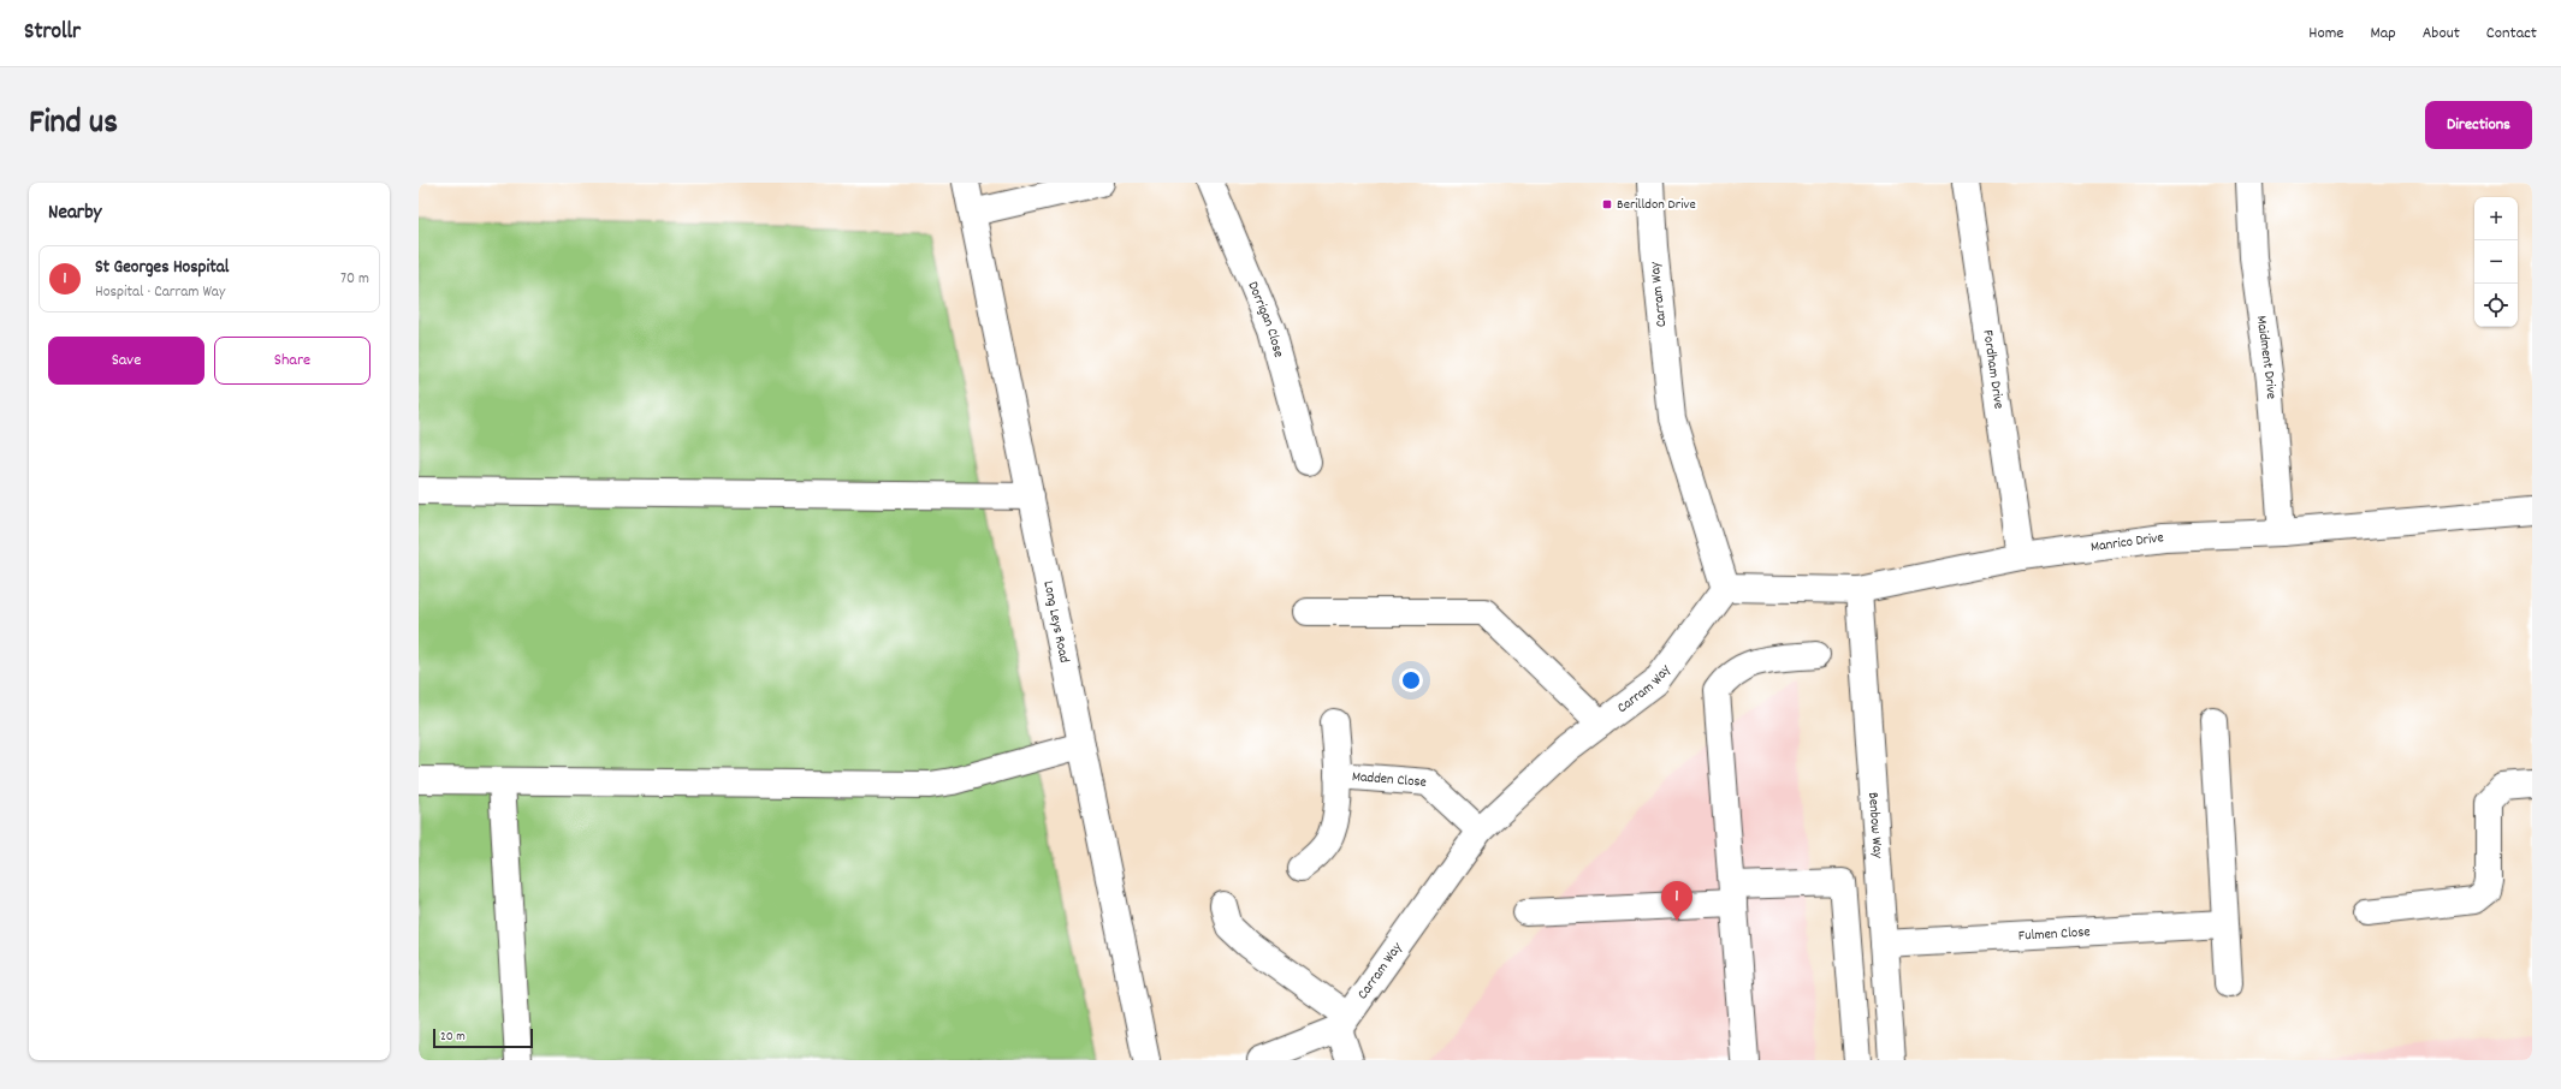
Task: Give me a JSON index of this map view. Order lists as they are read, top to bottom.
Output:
{
  "streets": {
    "street": [
      "Carram Way",
      "Dorrigan Close",
      "Maidment Drive",
      "Fordham Drive",
      "Manrico Drive",
      "Long Leys Road",
      "Madden Close",
      "Benbow Way",
      "Fulmen Close"
    ]
  },
  "crossings": [
    ["Carram Way", "Manrico Drive"],
    ["Carram Way", "Madden Close"],
    ["Maidment Drive", "Manrico Drive"],
    ["Fordham Drive", "Manrico Drive"],
    ["Manrico Drive", "Benbow Way"],
    ["Benbow Way", "Fulmen Close"]
  ],
  "places": {
    "transit": ["Berilldon Drive"]
  },
  "scale_bar": "20 m",
  "page": {
    "header": "Strollr",
    "nav": [
      "Home",
      "Map",
      "About",
      "Contact"
    ],
    "title": "Find us",
    "buttons": [
      "Directions",
      ["Save", "Share"]
    ],
    "heading": "Nearby",
    "map_buttons": ["+", "−"],
    "list": [
      {
        "mark": "1",
        "name": "St Georges Hospital",
        "note": "Hospital · Carram Way",
        "value": "70 m"
      }
    ],
    "pins": "1",
    "scale": "20 m"
  }
}
